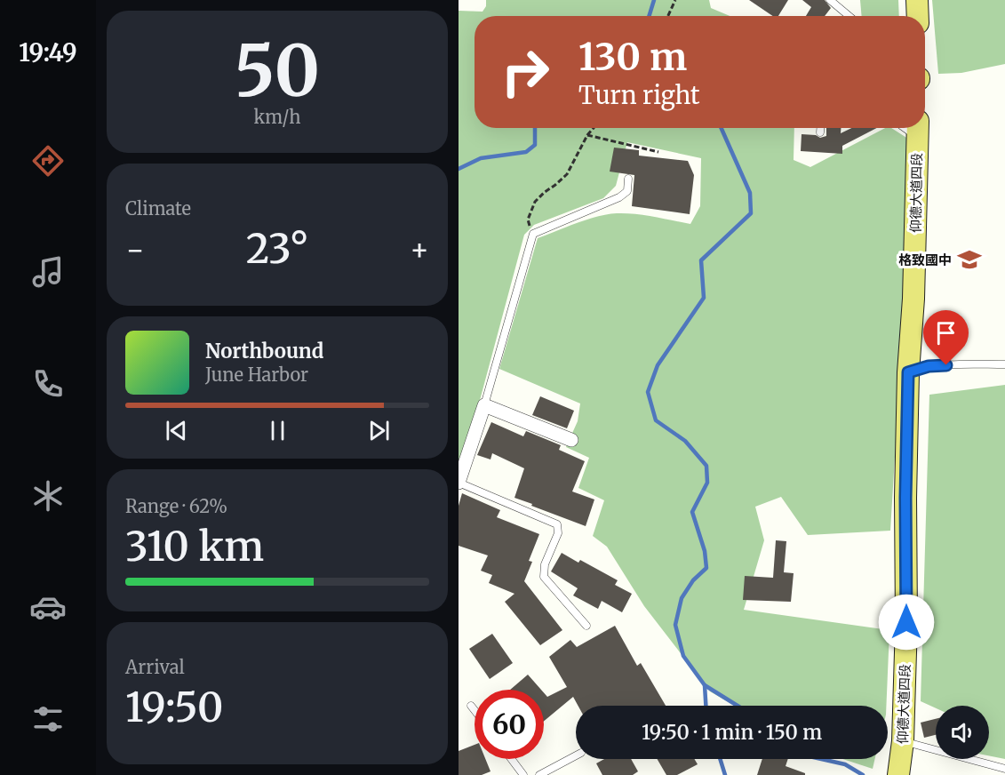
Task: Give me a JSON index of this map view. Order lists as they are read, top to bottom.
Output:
{
  "streets": {
    "main road": ["仰德大道四段"]
  },
  "places": {
    "school or university": ["格致國中"]
  },
  "page": {
    "tabs": "19:49",
    "tile": [
      ["50", "km/h"],
      "Climate",
      ["Range · 62%", "310 km"],
      ["Arrival", "19:50"]
    ],
    "turn": ["130 m", "Turn right"],
    "heat": ["−", "23°", "+"],
    "song": ["Northbound", "June Harbor"],
    "limit": "60",
    "trip": "19:50 · 1 min · 150 m"
  }
}
